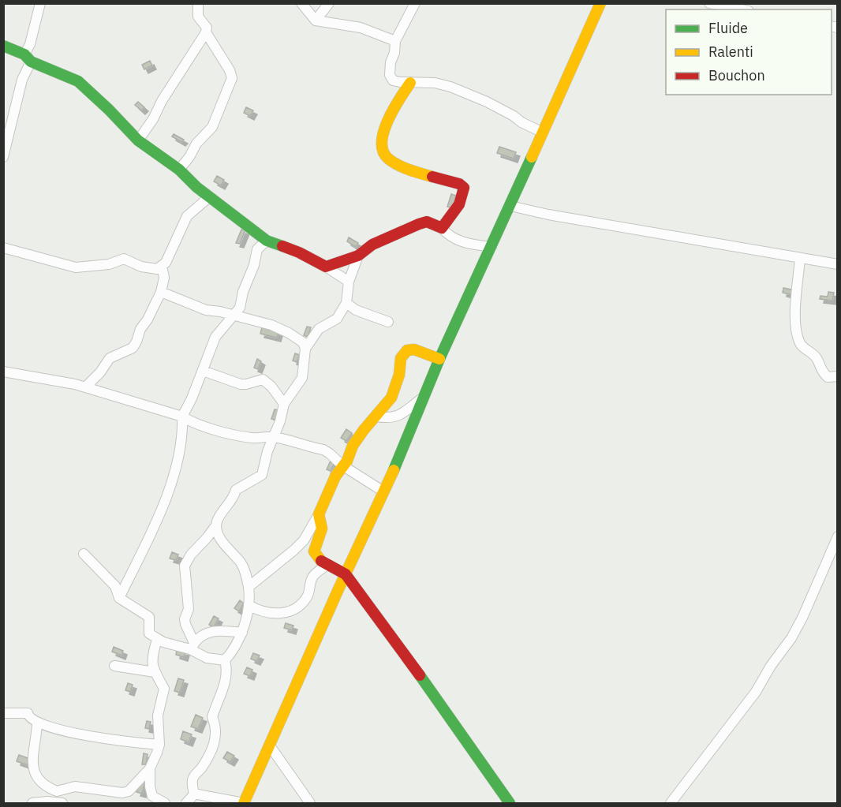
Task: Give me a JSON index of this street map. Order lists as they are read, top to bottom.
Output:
{
  "legend": ["Fluide", "Ralenti", "Bouchon"]
}
